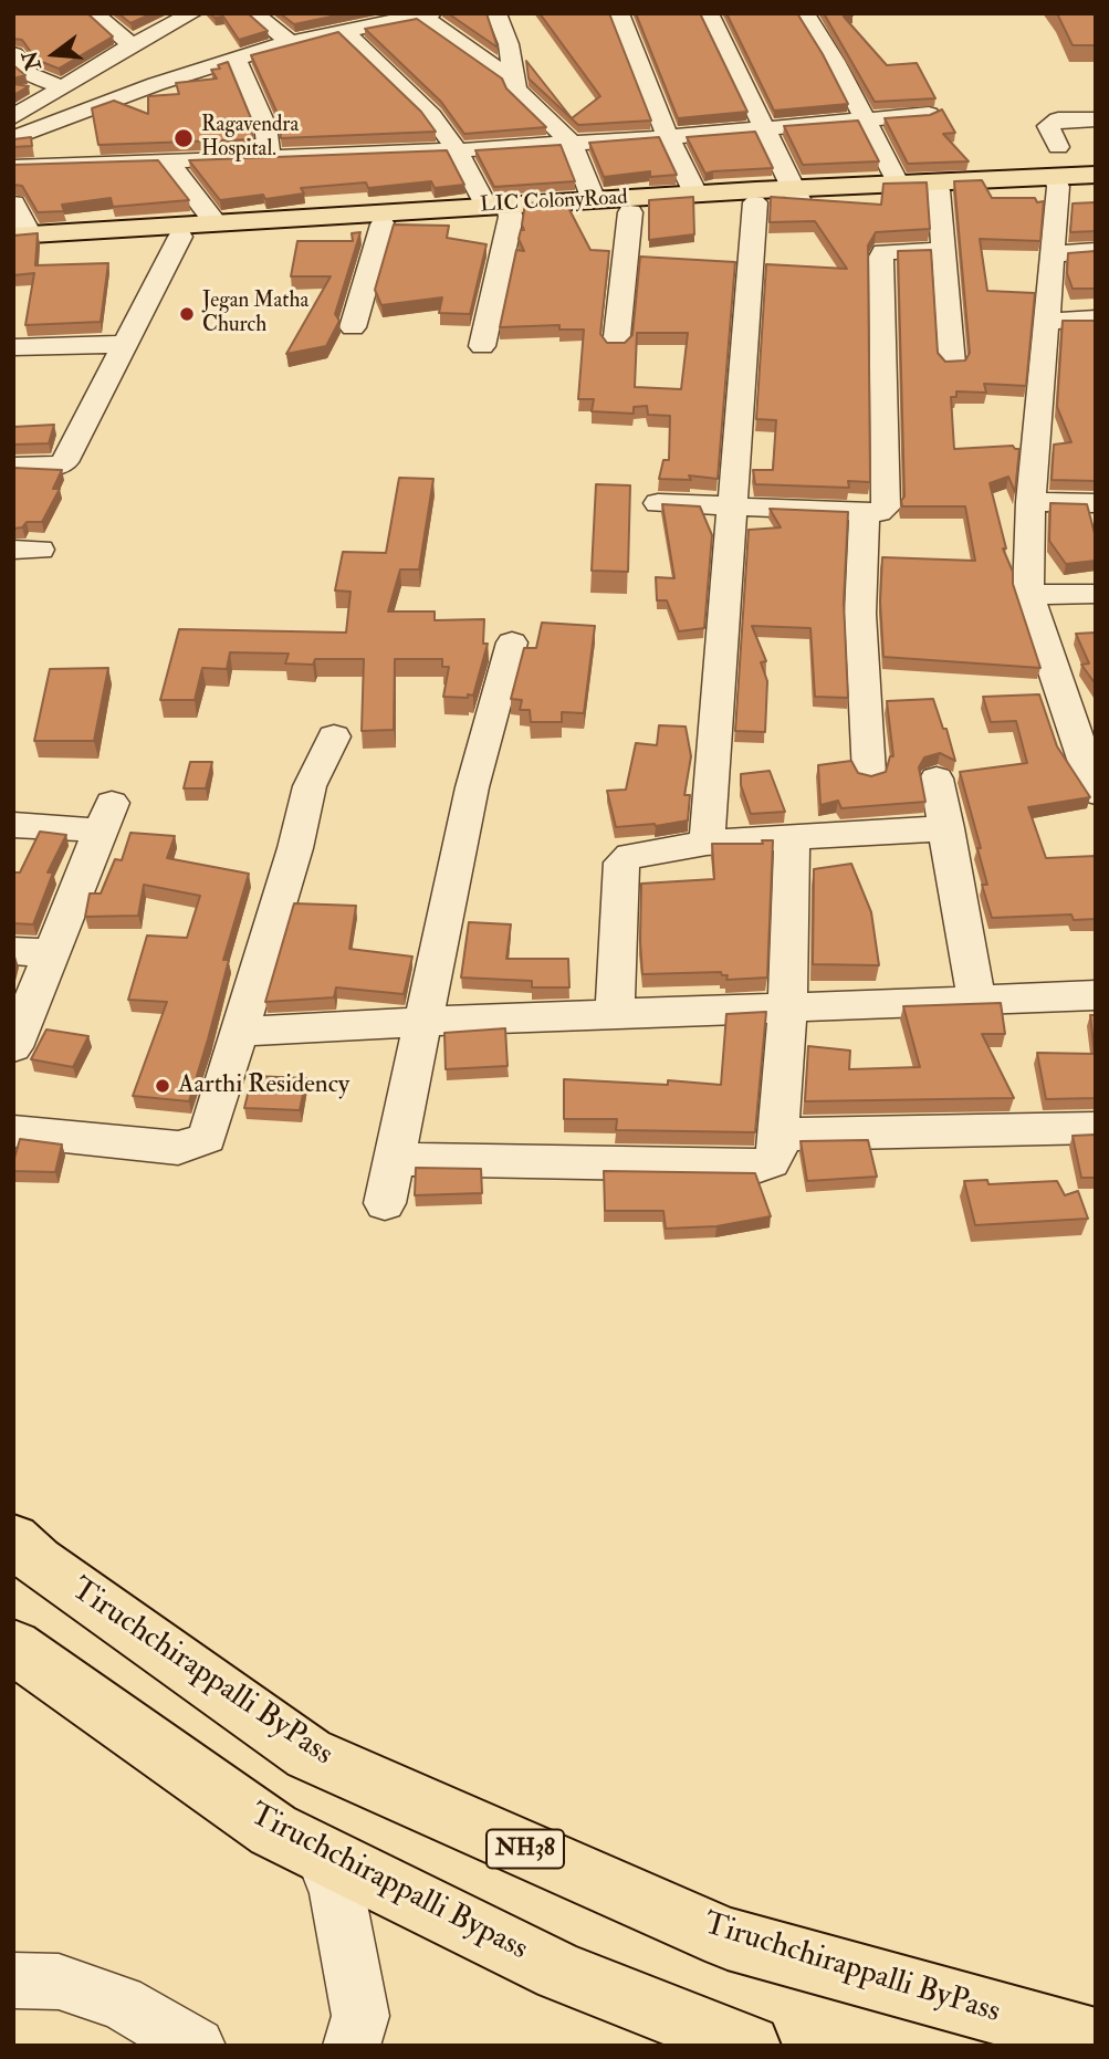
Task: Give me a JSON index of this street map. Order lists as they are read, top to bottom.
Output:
{
  "streets": {
    "main road": [
      "LIC ColonyRoad",
      "Tiruchchirappalli ByPass",
      "NH38",
      "Tiruchchirappalli Bypass"
    ]
  },
  "places": ["Ragavendra Hospital.", "Jegan Matha Church", "Aarthi Residency"],
  "north": "left"
}
